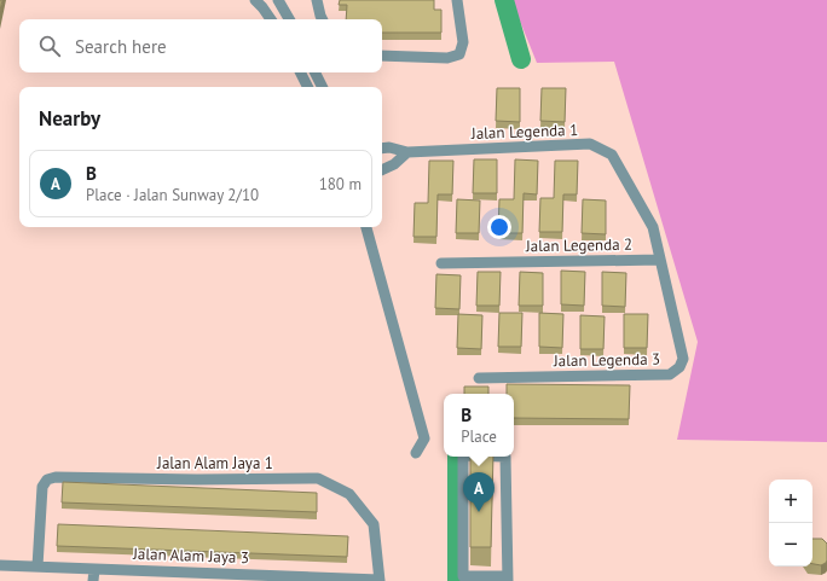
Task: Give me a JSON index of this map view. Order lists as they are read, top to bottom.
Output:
{
  "streets": {
    "street": [
      "Jalan Legenda 1",
      "Jalan Legenda 2",
      "Jalan Legenda 3",
      "Jalan Alam Jaya 1",
      "Jalan Alam Jaya 3"
    ]
  },
  "crossings": [
    ["Jalan Legenda 1", "Jalan Legenda 2"],
    ["Jalan Legenda 1", "Jalan Legenda 3"],
    ["Jalan Legenda 2", "Jalan Legenda 3"],
    ["Jalan Alam Jaya 1", "Jalan Alam Jaya 3"]
  ],
  "page": {
    "search": "Search here",
    "heading": "Nearby",
    "list": [
      {
        "mark": "A",
        "name": "B",
        "note": "Place · Jalan Sunway 2/10",
        "value": "180 m"
      }
    ],
    "popup": ["B", "Place"],
    "pins": "A",
    "map_buttons": ["+", "−"]
  }
}
